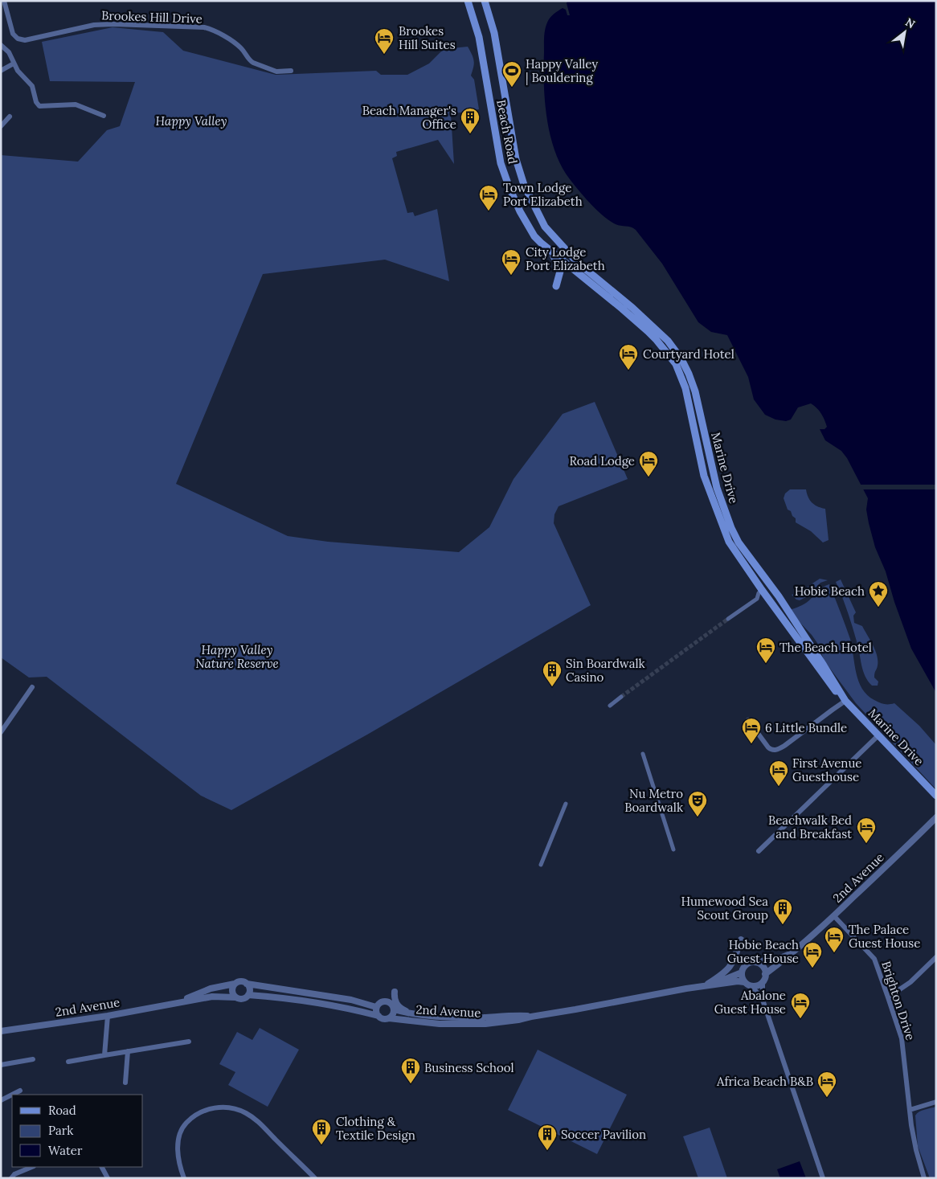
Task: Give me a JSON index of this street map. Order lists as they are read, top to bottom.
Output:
{
  "streets": {
    "main road": ["Beach Road", "Marine Drive"],
    "street": ["Brookes Hill Drive", "2nd Avenue", "Brighton Drive"]
  },
  "crossings": [
    ["Beach Road", "Marine Drive"],
    ["2nd Avenue", "Brighton Drive"]
  ],
  "parks": ["Happy Valley", "Happy Valley Nature Reserve"],
  "places": {
    "hotel": [
      "Brookes Hill Suites",
      "Town Lodge Port Elizabeth",
      "City Lodge Port Elizabeth",
      "Courtyard Hotel",
      "Road Lodge",
      "The Beach Hotel",
      "6 Little Bundle",
      "First Avenue Guesthouse",
      "Beachwalk Bed and Breakfast",
      "The Palace Guest House",
      "Hobie Beach Guest House",
      "Abalone Guest House",
      "Africa Beach B&B"
    ],
    "sports": ["Happy Valley | Bouldering"],
    "building": [
      "Beach Manager's Office",
      "Sin Boardwalk Casino",
      "Humewood Sea Scout Group",
      "Business School",
      "Clothing & Textile Design",
      "Soccer Pavilion"
    ],
    "place": ["Hobie Beach"],
    "theatre": ["Nu Metro Boardwalk"]
  },
  "legend": ["Road", "Park", "Water"],
  "north": "top right"
}
